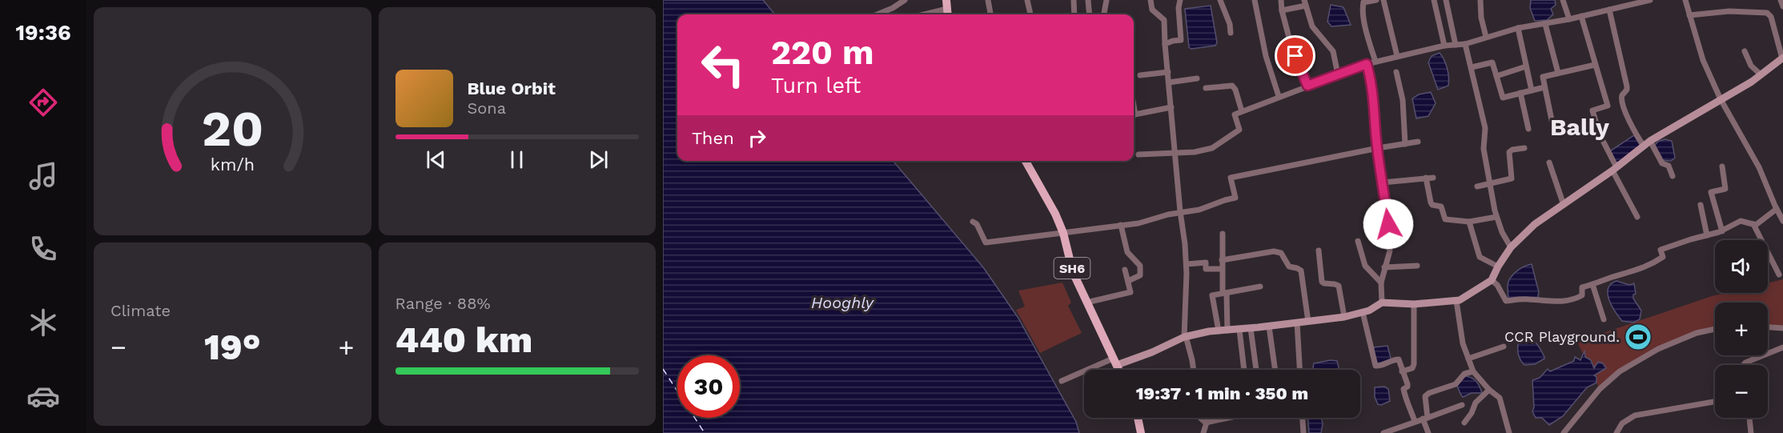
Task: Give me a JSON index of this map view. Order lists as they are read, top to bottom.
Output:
{
  "streets": {
    "main road": ["SH6"]
  },
  "districts": ["Bally"],
  "water": ["Hooghly"],
  "places": {
    "sports": ["CCR Playground."]
  },
  "page": {
    "tabs": "19:36",
    "turn": ["220 m", "Turn left"],
    "song": ["Blue Orbit", "Sona"],
    "then": "Then",
    "map_buttons": ["+", "−"],
    "tile": [
      "Climate",
      ["Range · 88%", "440 km"]
    ],
    "heat": ["−", "19°", "+"],
    "limit": "30",
    "trip": "19:37 · 1 min · 350 m",
    "gauge": ["20", "km/h"]
  }
}
